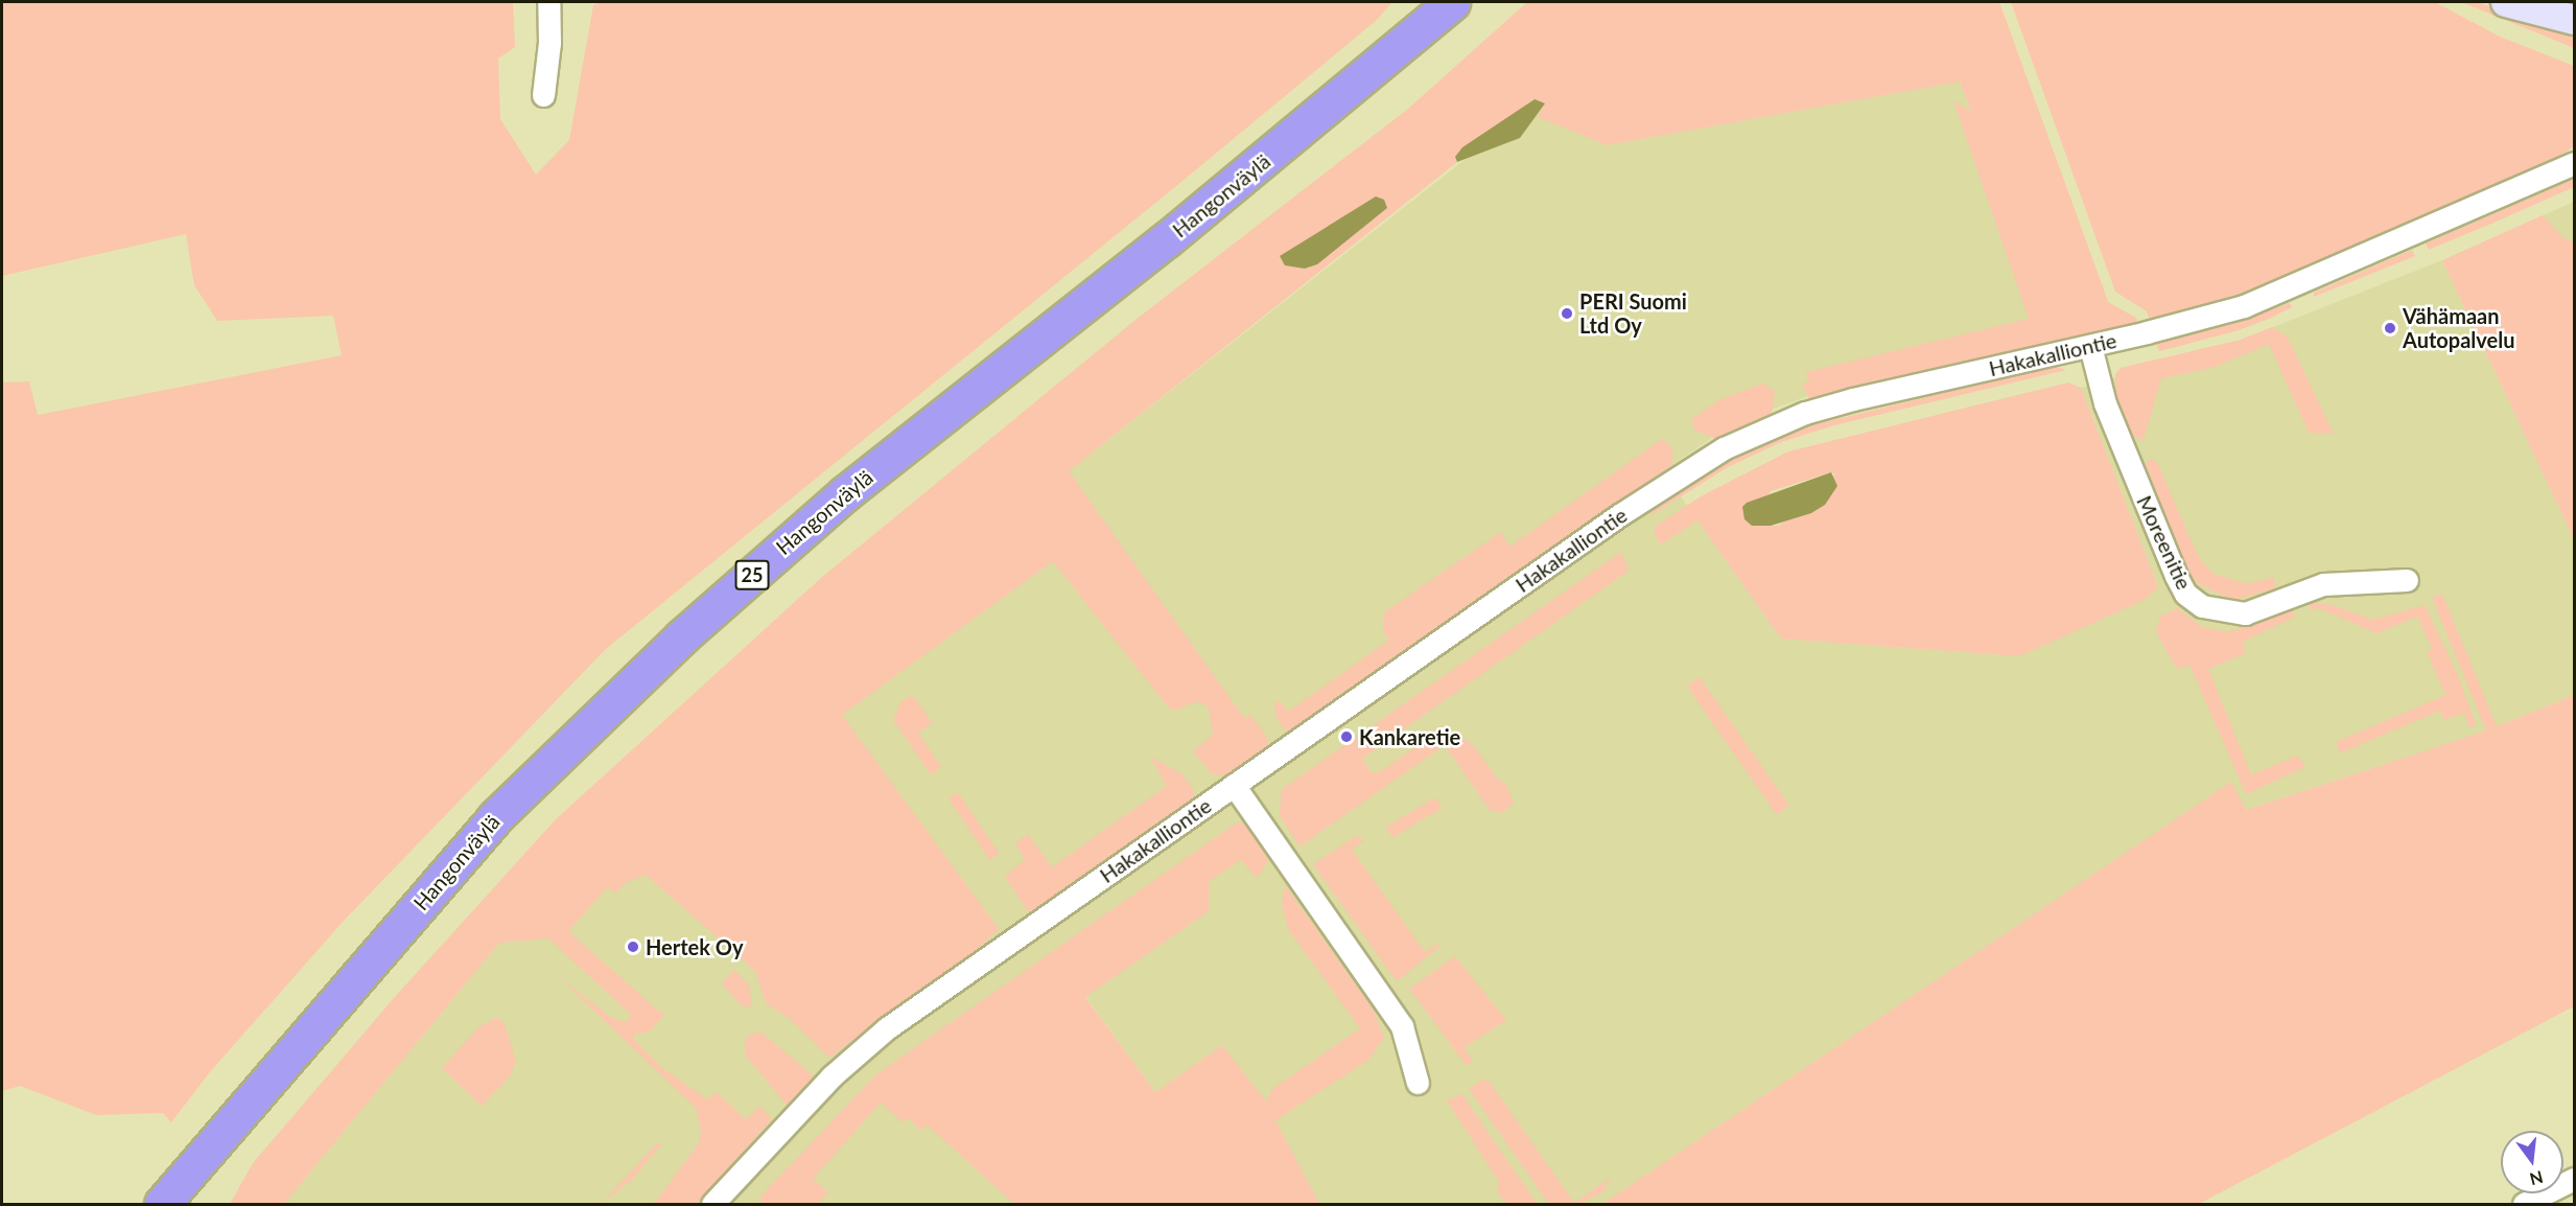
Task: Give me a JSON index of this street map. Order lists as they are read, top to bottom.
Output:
{
  "streets": {
    "highway": ["Hangonväylä", "25"],
    "street": ["Hakakalliontie", "Moreenitie"]
  },
  "crossings": [
    ["Hakakalliontie", "Moreenitie"]
  ],
  "places": [
    "PERI Suomi Ltd Oy",
    "Vähämaan Autopalvelu",
    "Kankaretie",
    "Hertek Oy"
  ],
  "north": "bottom"
}
